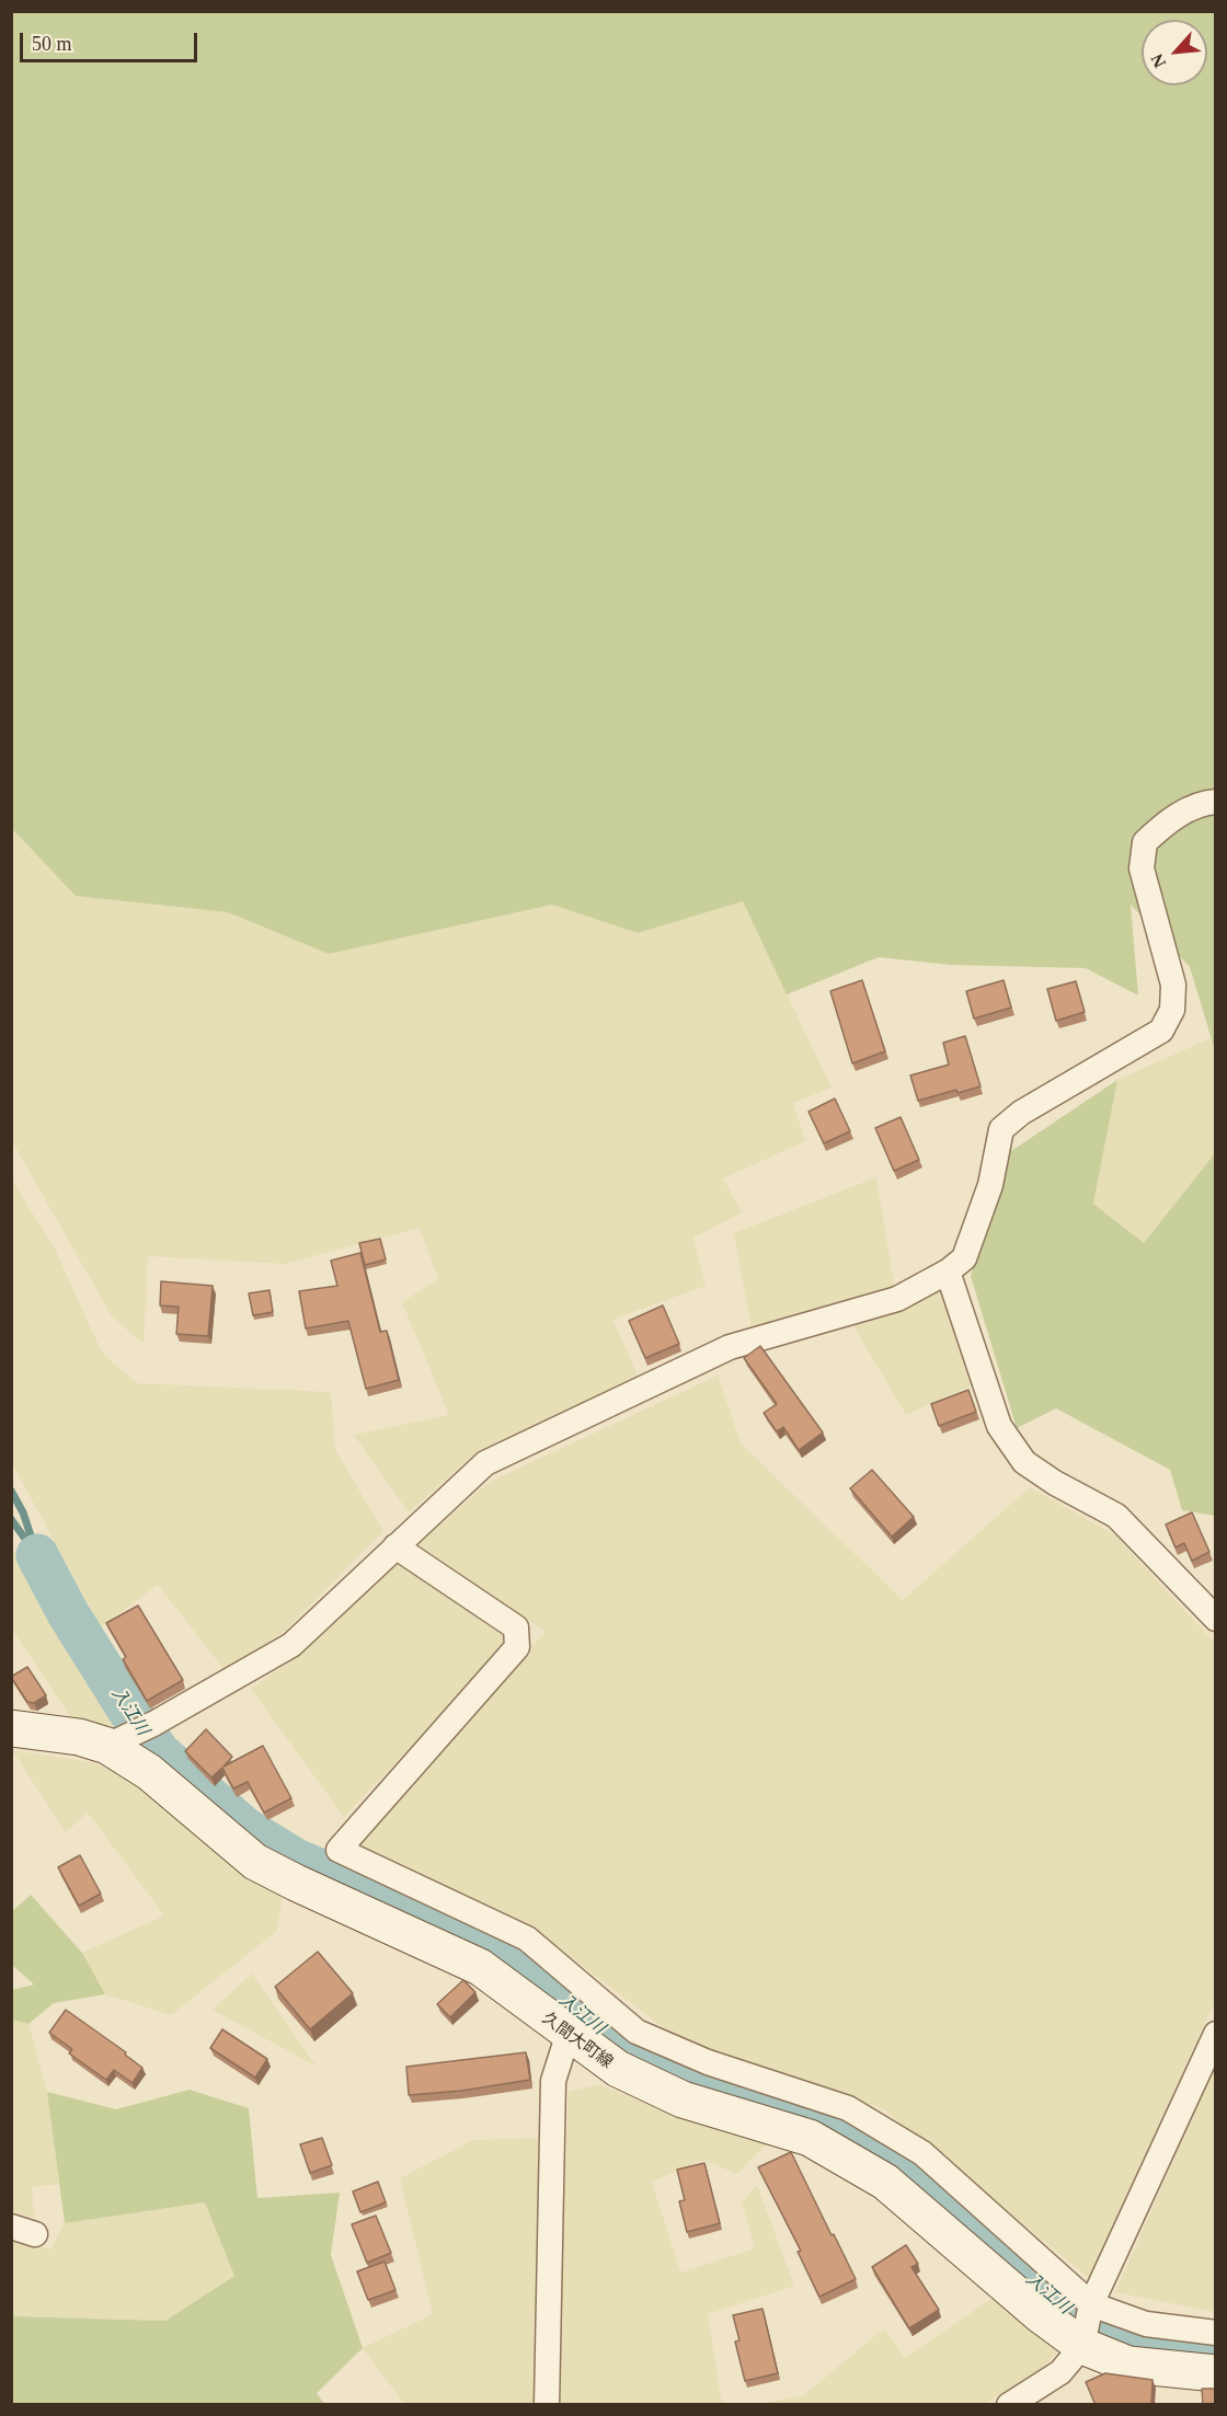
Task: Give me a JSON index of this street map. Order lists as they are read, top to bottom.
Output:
{
  "streets": {
    "main road": ["久間大町線"]
  },
  "water": ["入江川"],
  "scale_bar": "50 m",
  "north": "bottom left"
}
